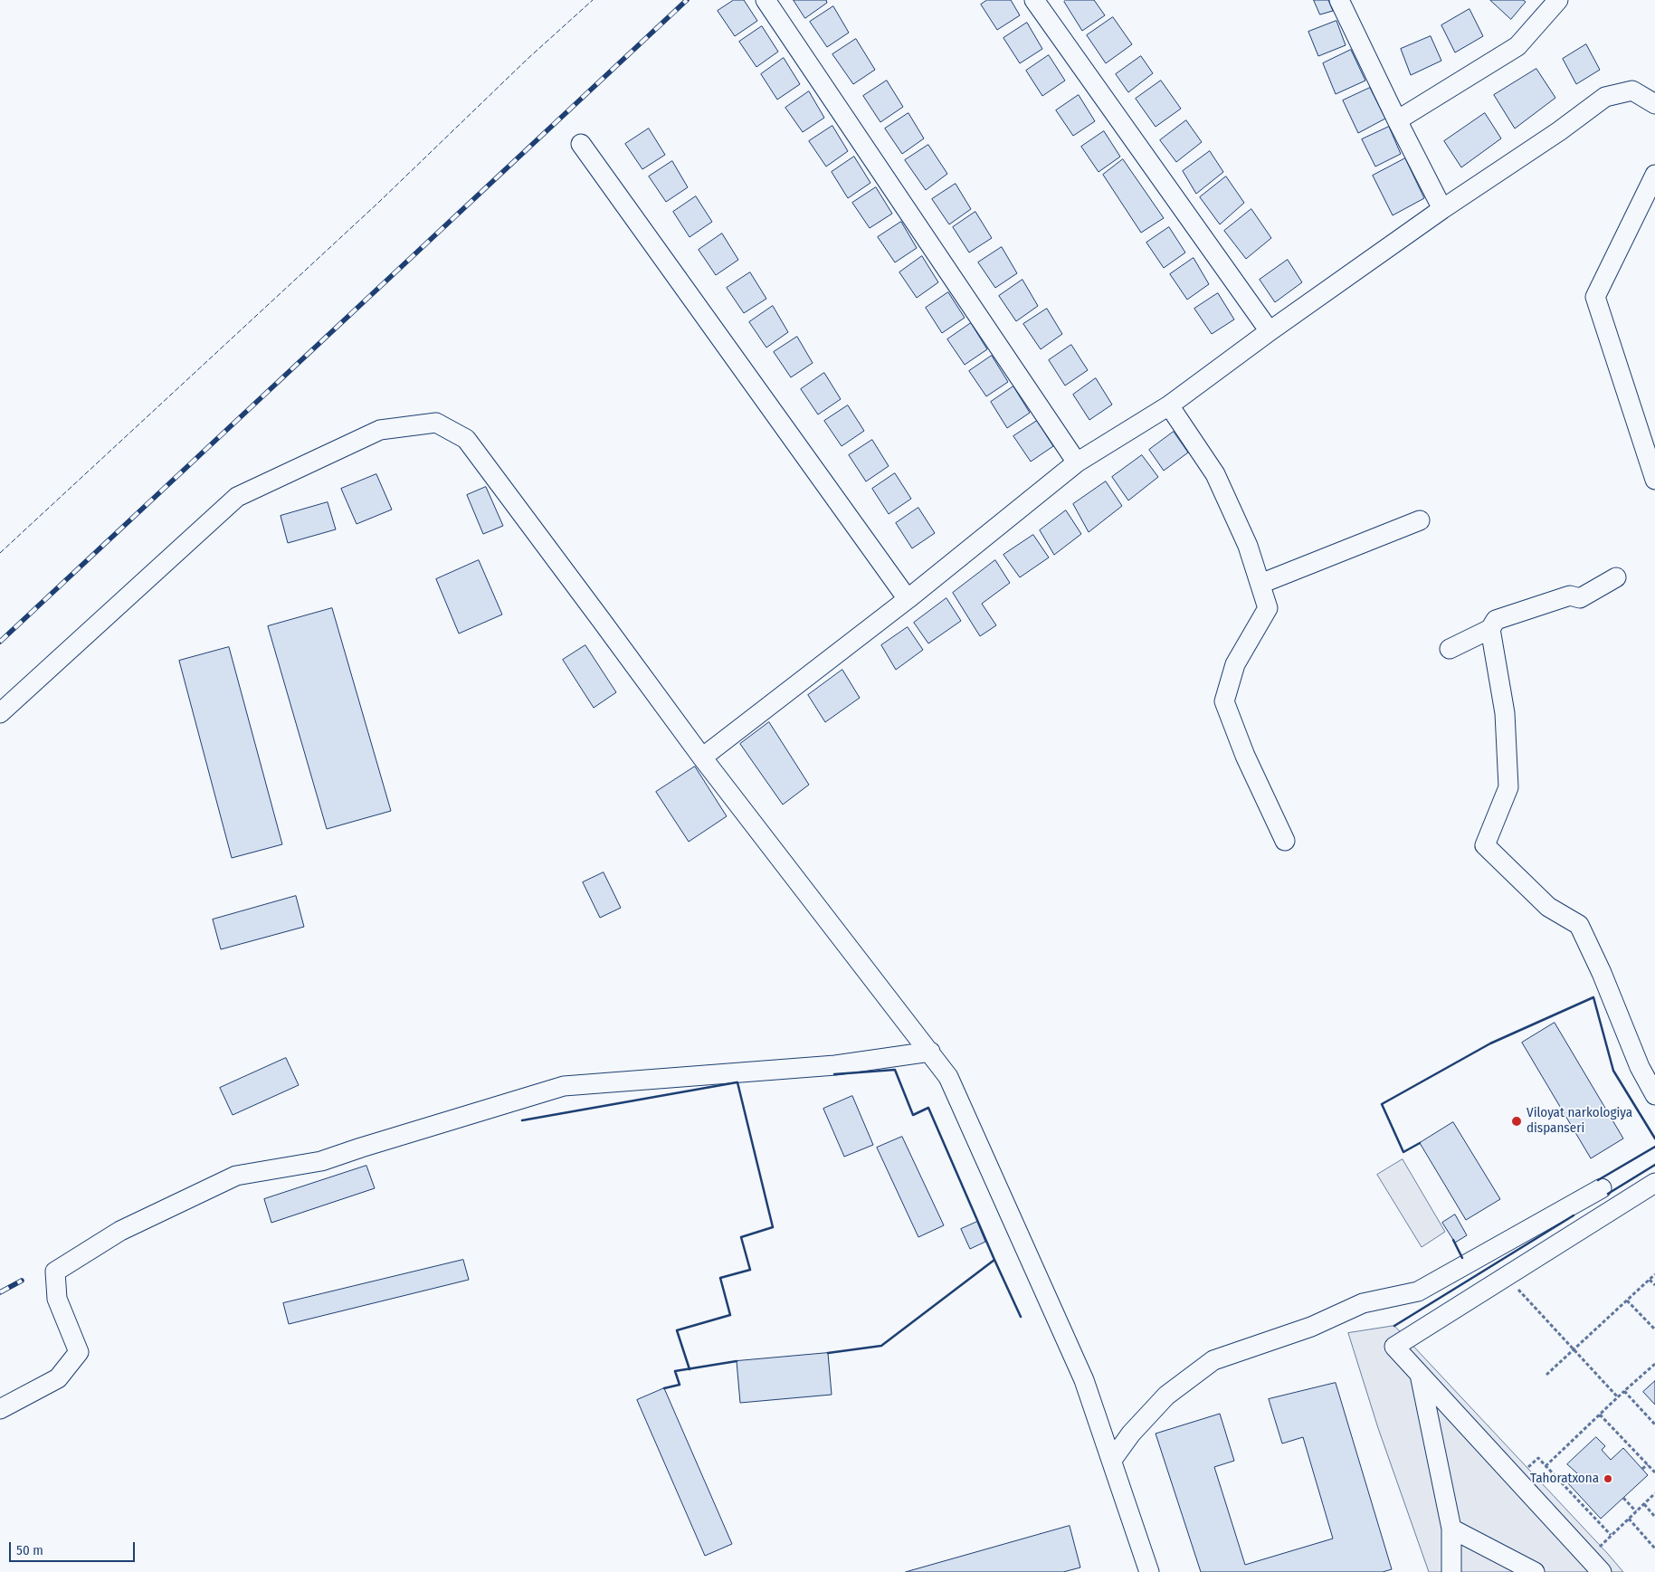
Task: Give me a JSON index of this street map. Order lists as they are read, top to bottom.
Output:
{
  "places": ["Viloyat narkologiya dispanseri", "Tahoratxona"],
  "scale_bar": "50 m"
}
